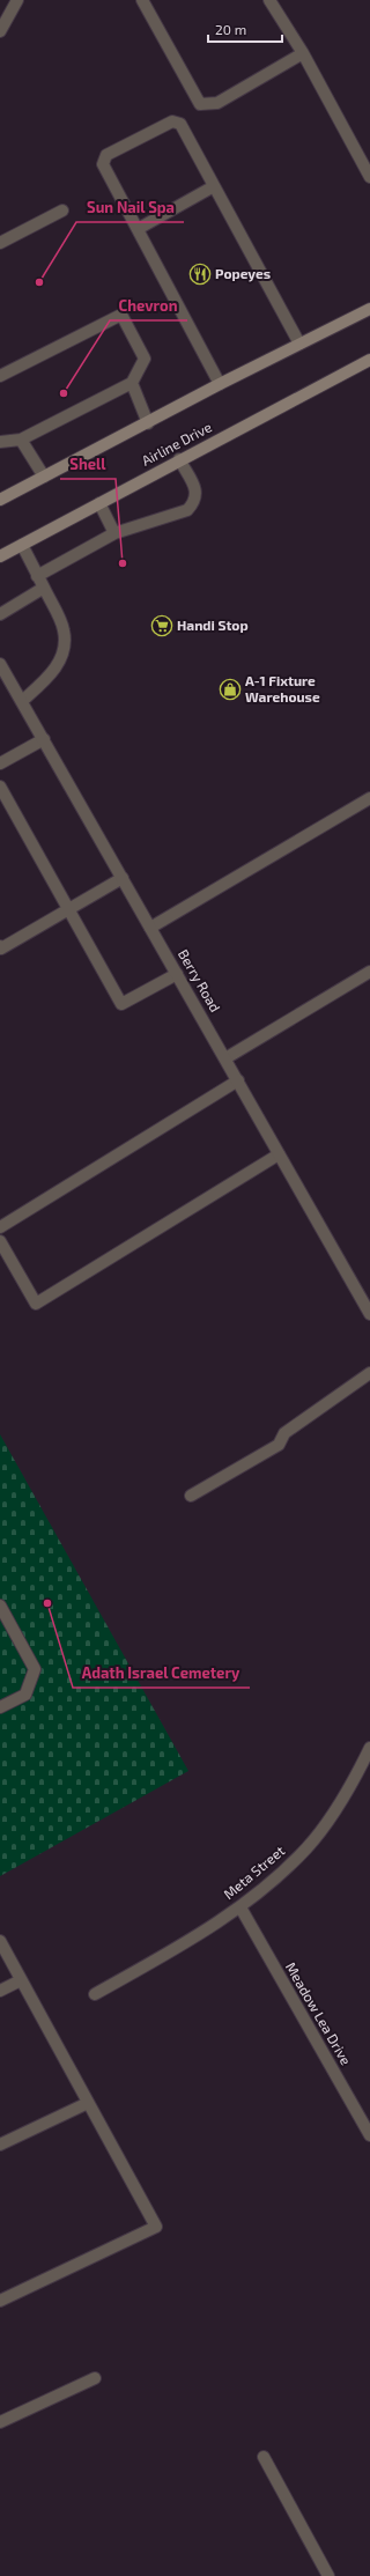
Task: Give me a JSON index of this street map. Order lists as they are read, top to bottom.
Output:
{
  "streets": {
    "main road": ["Airline Drive"],
    "street": ["Berry Road", "Meta Street", "Meadow Lea Drive"]
  },
  "crossings": [
    ["Meta Street", "Meadow Lea Drive"]
  ],
  "places": {
    "restaurant": ["Popeyes"],
    "other": [
      "Sun Nail Spa",
      "Chevron",
      "Shell",
      "Adath Israel Cemetery"
    ],
    "supermarket": ["Handi Stop"],
    "shop": ["A-1 Fixture Warehouse"]
  },
  "scale_bar": "20 m"
}
